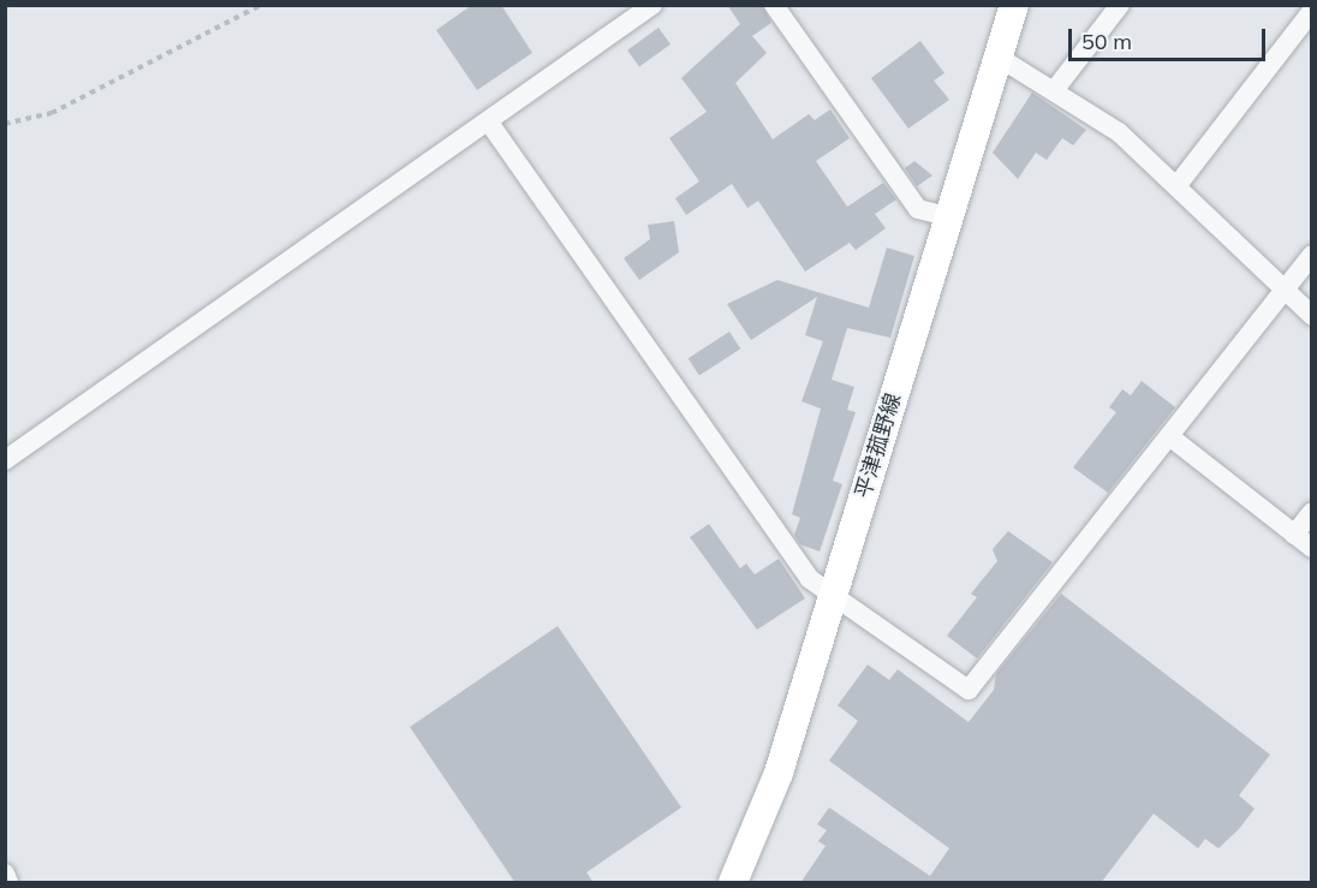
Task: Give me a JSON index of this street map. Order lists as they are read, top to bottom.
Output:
{
  "streets": {
    "main road": ["平津菰野線"]
  },
  "scale_bar": "50 m"
}
